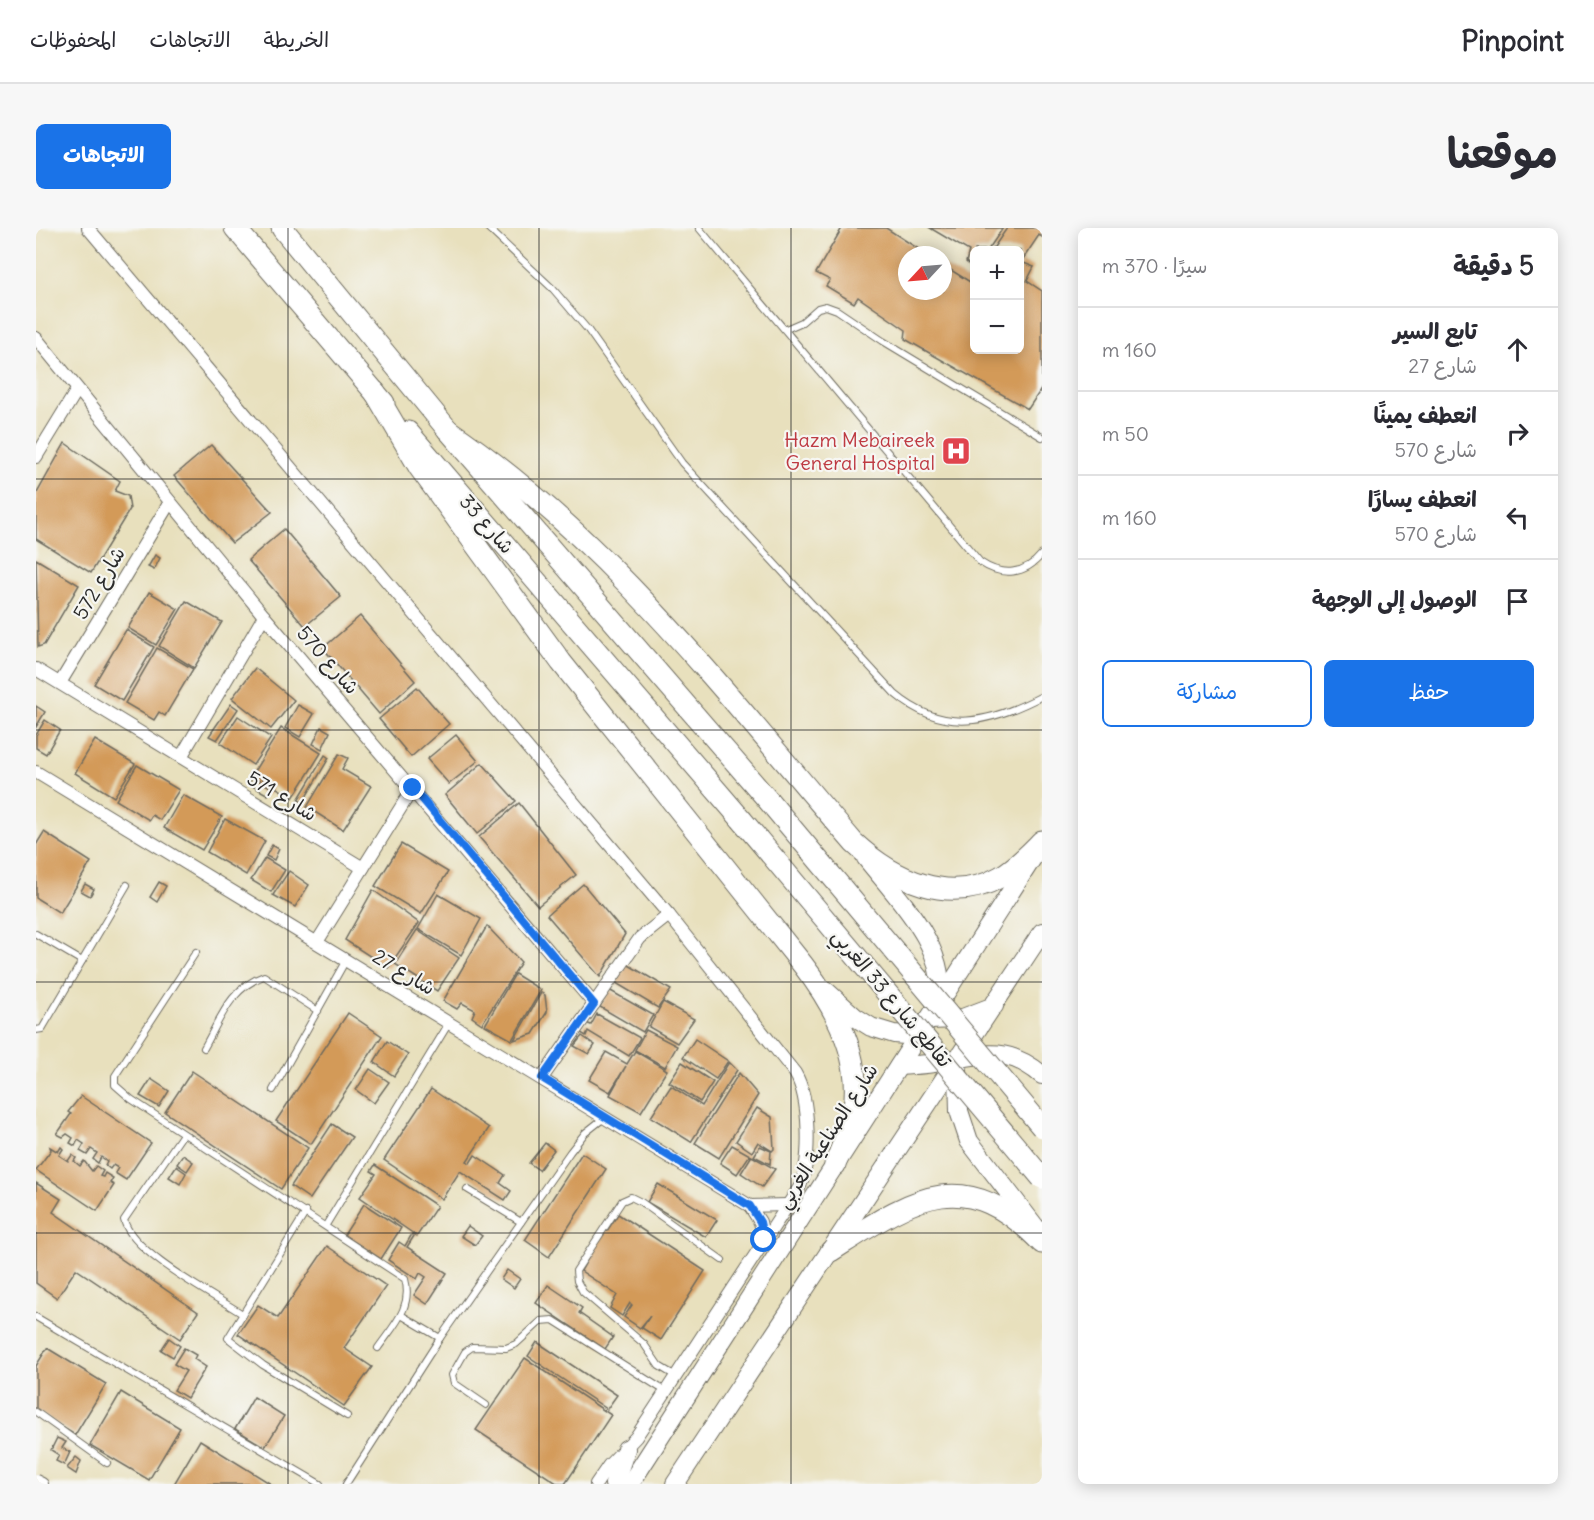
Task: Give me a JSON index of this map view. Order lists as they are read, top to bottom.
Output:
{
  "streets": {
    "highway": ["شارع 33", "تقاطع شارع 33 الغربي"],
    "main road": ["شارع الصناعية الغربي"],
    "street": [
      "شارع 572",
      "شارع 570",
      "شارع 571",
      "شارع 27"
    ]
  },
  "crossings": [
    ["شارع 33", "تقاطع شارع 33 الغربي"],
    ["شارع 572", "شارع 570"],
    ["شارع 572", "شارع 571"]
  ],
  "places": {
    "hospital": ["Hazm Mebaireek General Hospital"]
  },
  "north": "bottom left",
  "page": {
    "header": "Pinpoint",
    "nav": ["الخريطة", "الاتجاهات", "المحفوظات"],
    "title": "موقعنا",
    "buttons": [
      "الاتجاهات",
      ["حفظ", "مشاركة"]
    ],
    "heading": ["5 دقيقة", "سيرًا · 370 m"],
    "map_buttons": ["+", "−"],
    "list": [
      ["تابع السير", "شارع 27", "160 m"],
      ["انعطف يمينًا", "شارع 570", "50 m"],
      ["انعطف يسارًا", "شارع 570", "160 m"],
      "الوصول إلى الوجهة"
    ]
  }
}
